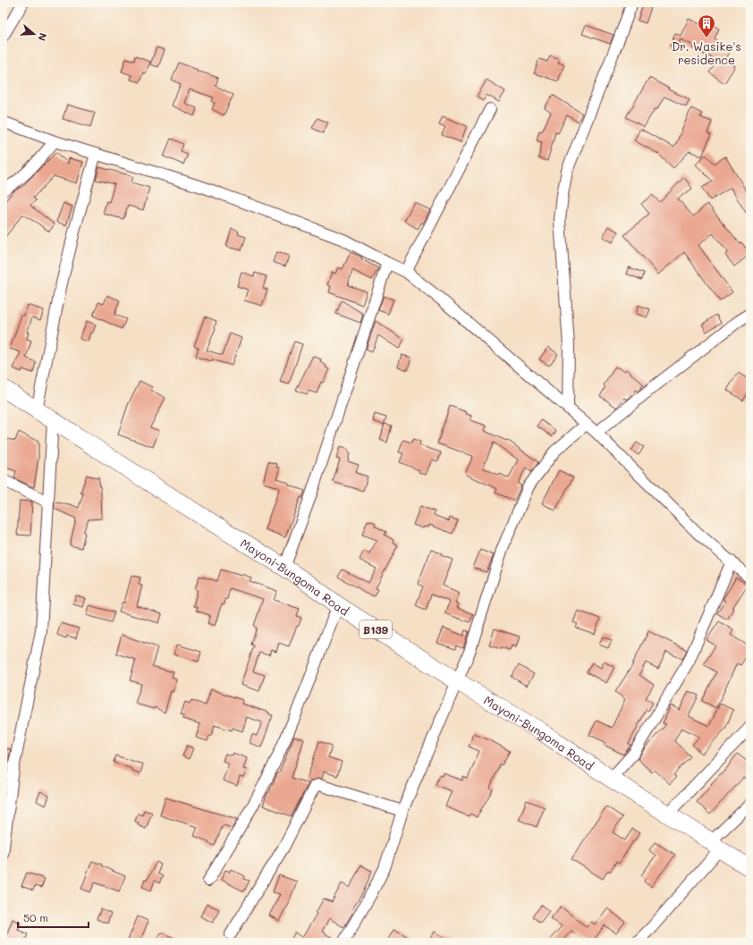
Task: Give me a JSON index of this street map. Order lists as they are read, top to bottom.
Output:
{
  "streets": {
    "main road": ["Mayoni-Bungoma Road", "B139"]
  },
  "places": {
    "building": ["Dr. Wasike's residence"]
  },
  "scale_bar": "50 m",
  "north": "right"
}
